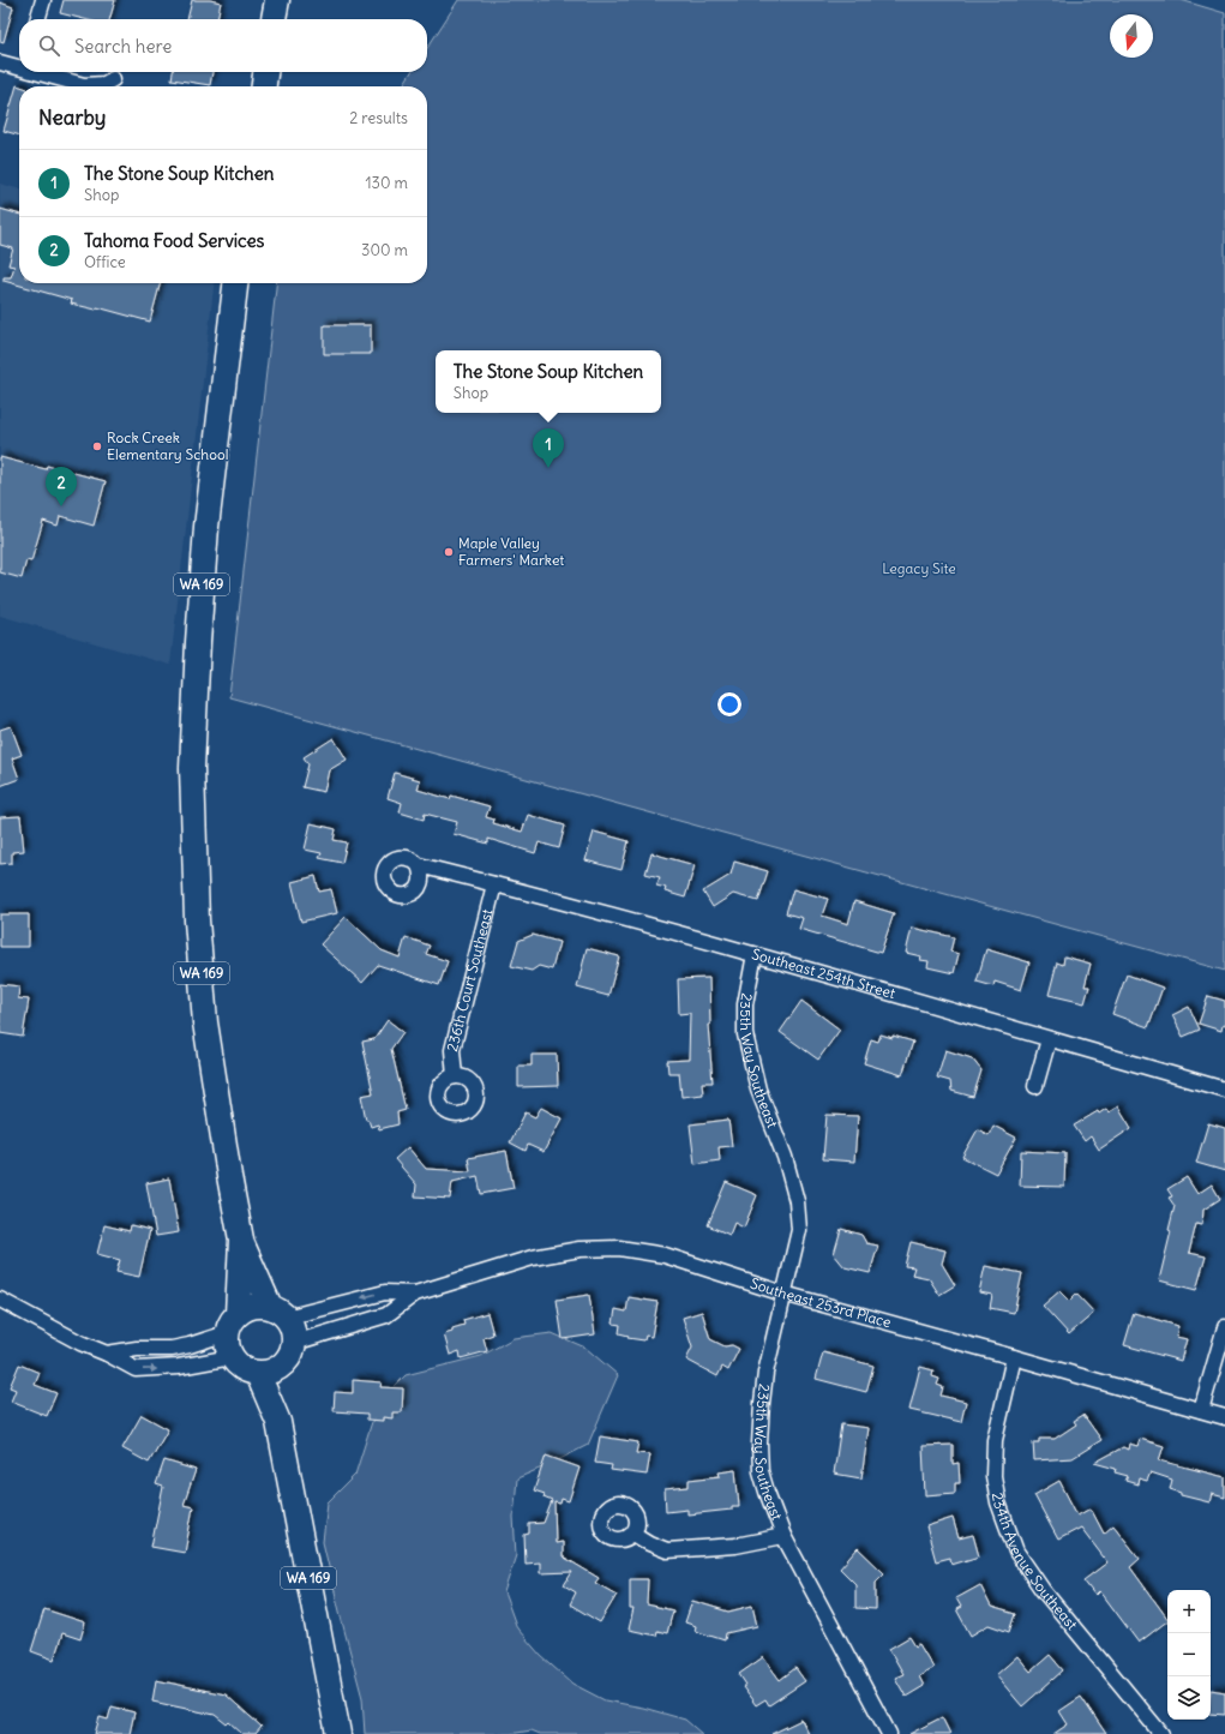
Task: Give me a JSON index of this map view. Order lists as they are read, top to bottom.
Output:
{
  "streets": {
    "main road": ["WA 169"],
    "street": [
      "Southeast 254th Street",
      "236th Court Southeast",
      "235th Way Southeast",
      "Southeast 253rd Place",
      "234th Avenue Southeast"
    ]
  },
  "crossings": [
    ["WA 169", "Southeast 253rd Place"],
    ["Southeast 254th Street", "236th Court Southeast"],
    ["Southeast 254th Street", "235th Way Southeast"],
    ["235th Way Southeast", "Southeast 253rd Place"],
    ["Southeast 253rd Place", "234th Avenue Southeast"]
  ],
  "parks": ["Legacy Site"],
  "places": ["Rock Creek Elementary School", "Maple Valley Farmers' Market"],
  "north": "bottom",
  "page": {
    "search": "Search here",
    "heading": ["Nearby", "2 results"],
    "list": [
      {
        "mark": "1",
        "name": "The Stone Soup Kitchen",
        "note": "Shop",
        "value": "130 m"
      },
      {
        "mark": "2",
        "name": "Tahoma Food Services",
        "note": "Office",
        "value": "300 m"
      }
    ],
    "popup": ["The Stone Soup Kitchen", "Shop"],
    "pins": ["1", "2"],
    "map_buttons": ["+", "−"]
  }
}
